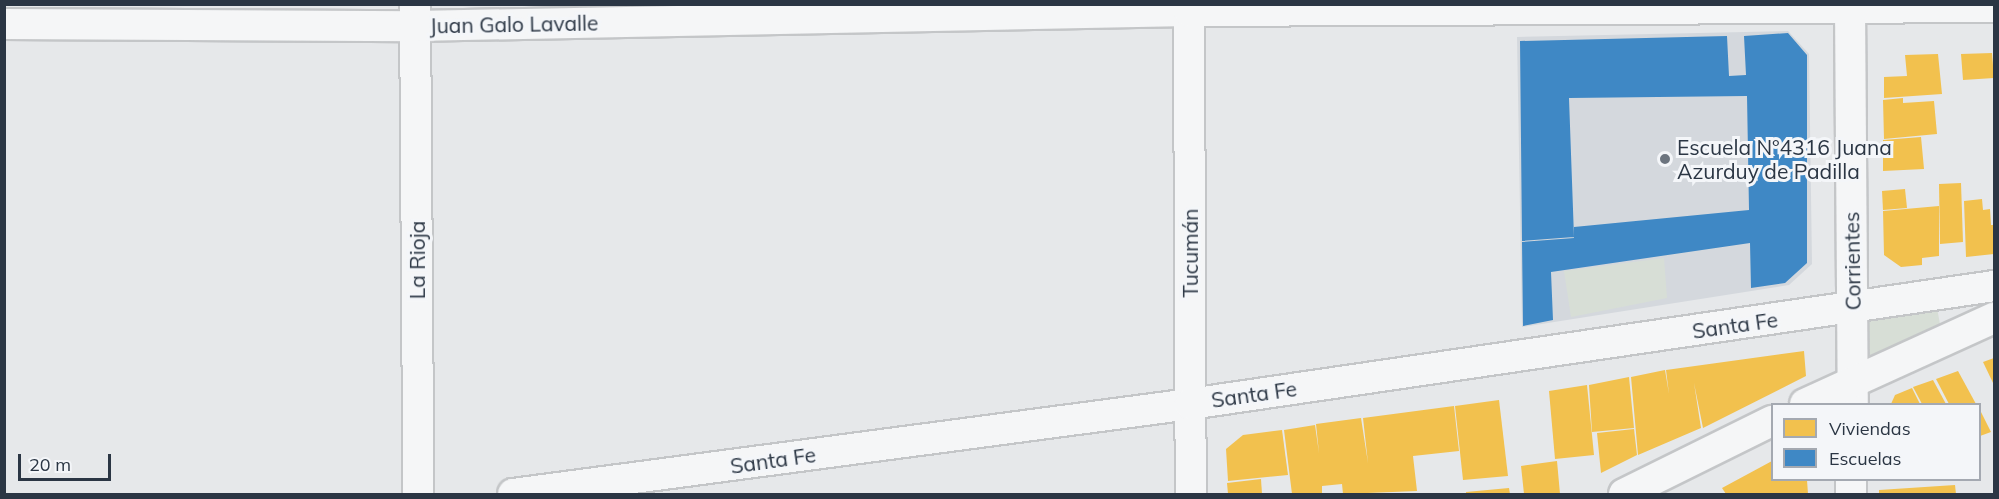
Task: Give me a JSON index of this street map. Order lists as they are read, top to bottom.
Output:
{
  "streets": {
    "street": [
      "Juan Galo Lavalle",
      "Tucumán",
      "La Rioja",
      "Corrientes",
      "Santa Fe"
    ]
  },
  "crossings": [
    ["Juan Galo Lavalle", "Tucumán"],
    ["Juan Galo Lavalle", "La Rioja"],
    ["Juan Galo Lavalle", "Corrientes"],
    ["Tucumán", "Santa Fe"],
    ["Corrientes", "Santa Fe"]
  ],
  "places": ["Escuela Nº4316 Juana Azurduy de Padilla"],
  "legend": ["Viviendas", "Escuelas"],
  "scale_bar": "20 m"
}
